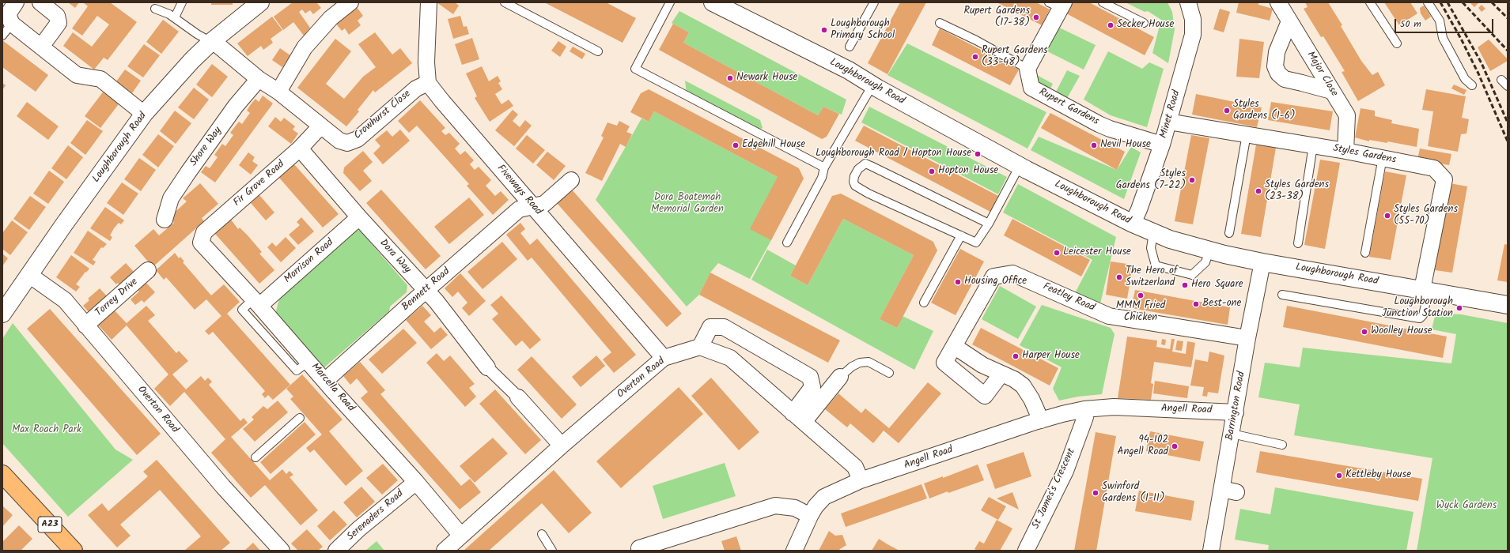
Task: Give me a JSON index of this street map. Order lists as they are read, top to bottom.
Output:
{
  "streets": {
    "highway": ["A23"],
    "street": [
      "Major Close",
      "Loughborough Road",
      "Rupert Gardens",
      "Minet Road",
      "Crowhurst Close",
      "Shore Way",
      "Styles Gardens",
      "Fir Grove Road",
      "Fiveways Road",
      "Dora Way",
      "Morrison Road",
      "Bennett Road",
      "Torrey Drive",
      "Featley Road",
      "Overton Road",
      "Marcella Road",
      "Barrington Road",
      "Angell Road",
      "St James's Crescent",
      "Serenaders Road"
    ]
  },
  "crossings": [
    ["Major Close", "Styles Gardens"],
    ["Loughborough Road", "Minet Road"],
    ["Loughborough Road", "Crowhurst Close"],
    ["Loughborough Road", "Styles Gardens"],
    ["Loughborough Road", "Overton Road"],
    ["Loughborough Road", "Barrington Road"],
    ["Rupert Gardens", "Minet Road"],
    ["Minet Road", "Styles Gardens"],
    ["Crowhurst Close", "Shore Way"],
    ["Crowhurst Close", "Fir Grove Road"],
    ["Crowhurst Close", "Fiveways Road"],
    ["Fir Grove Road", "Dora Way"],
    ["Fir Grove Road", "Marcella Road"],
    ["Fiveways Road", "Bennett Road"],
    ["Fiveways Road", "Overton Road"],
    ["Dora Way", "Morrison Road"],
    ["Dora Way", "Bennett Road"],
    ["Morrison Road", "Marcella Road"],
    ["Bennett Road", "Marcella Road"],
    ["Torrey Drive", "Overton Road"],
    ["Featley Road", "Barrington Road"],
    ["Overton Road", "Marcella Road"],
    ["Marcella Road", "Serenaders Road"],
    ["Barrington Road", "Angell Road"],
    ["Angell Road", "St James's Crescent"]
  ],
  "parks": ["Dora Boatemah Memorial Garden", "Max Roach Park", "Wyck Gardens"],
  "places": [
    "Rupert Gardens (17-38)",
    "Secker House",
    "Loughborough Primary School",
    "Rupert Gardens (33-48)",
    "Newark House",
    "Styles Gardens (1-6)",
    "Edgehill House",
    "Nevil House",
    "Loughborough Road / Hopton House",
    "Hopton House",
    "Styles Gardens (7-22)",
    "Styles Gardens (23-38)",
    "Styles Gardens (55-70)",
    "Leicester House",
    "The Hero of Switzerland",
    "Housing Office",
    "Hero Square",
    "MMM Fried Chicken",
    "Best-one",
    "Loughborough Junction Station",
    "Woolley House",
    "Harper House",
    "94-102 Angell Road",
    "Kettleby House",
    "Swinford Gardens (1-11)"
  ],
  "scale_bar": "50 m"
}
